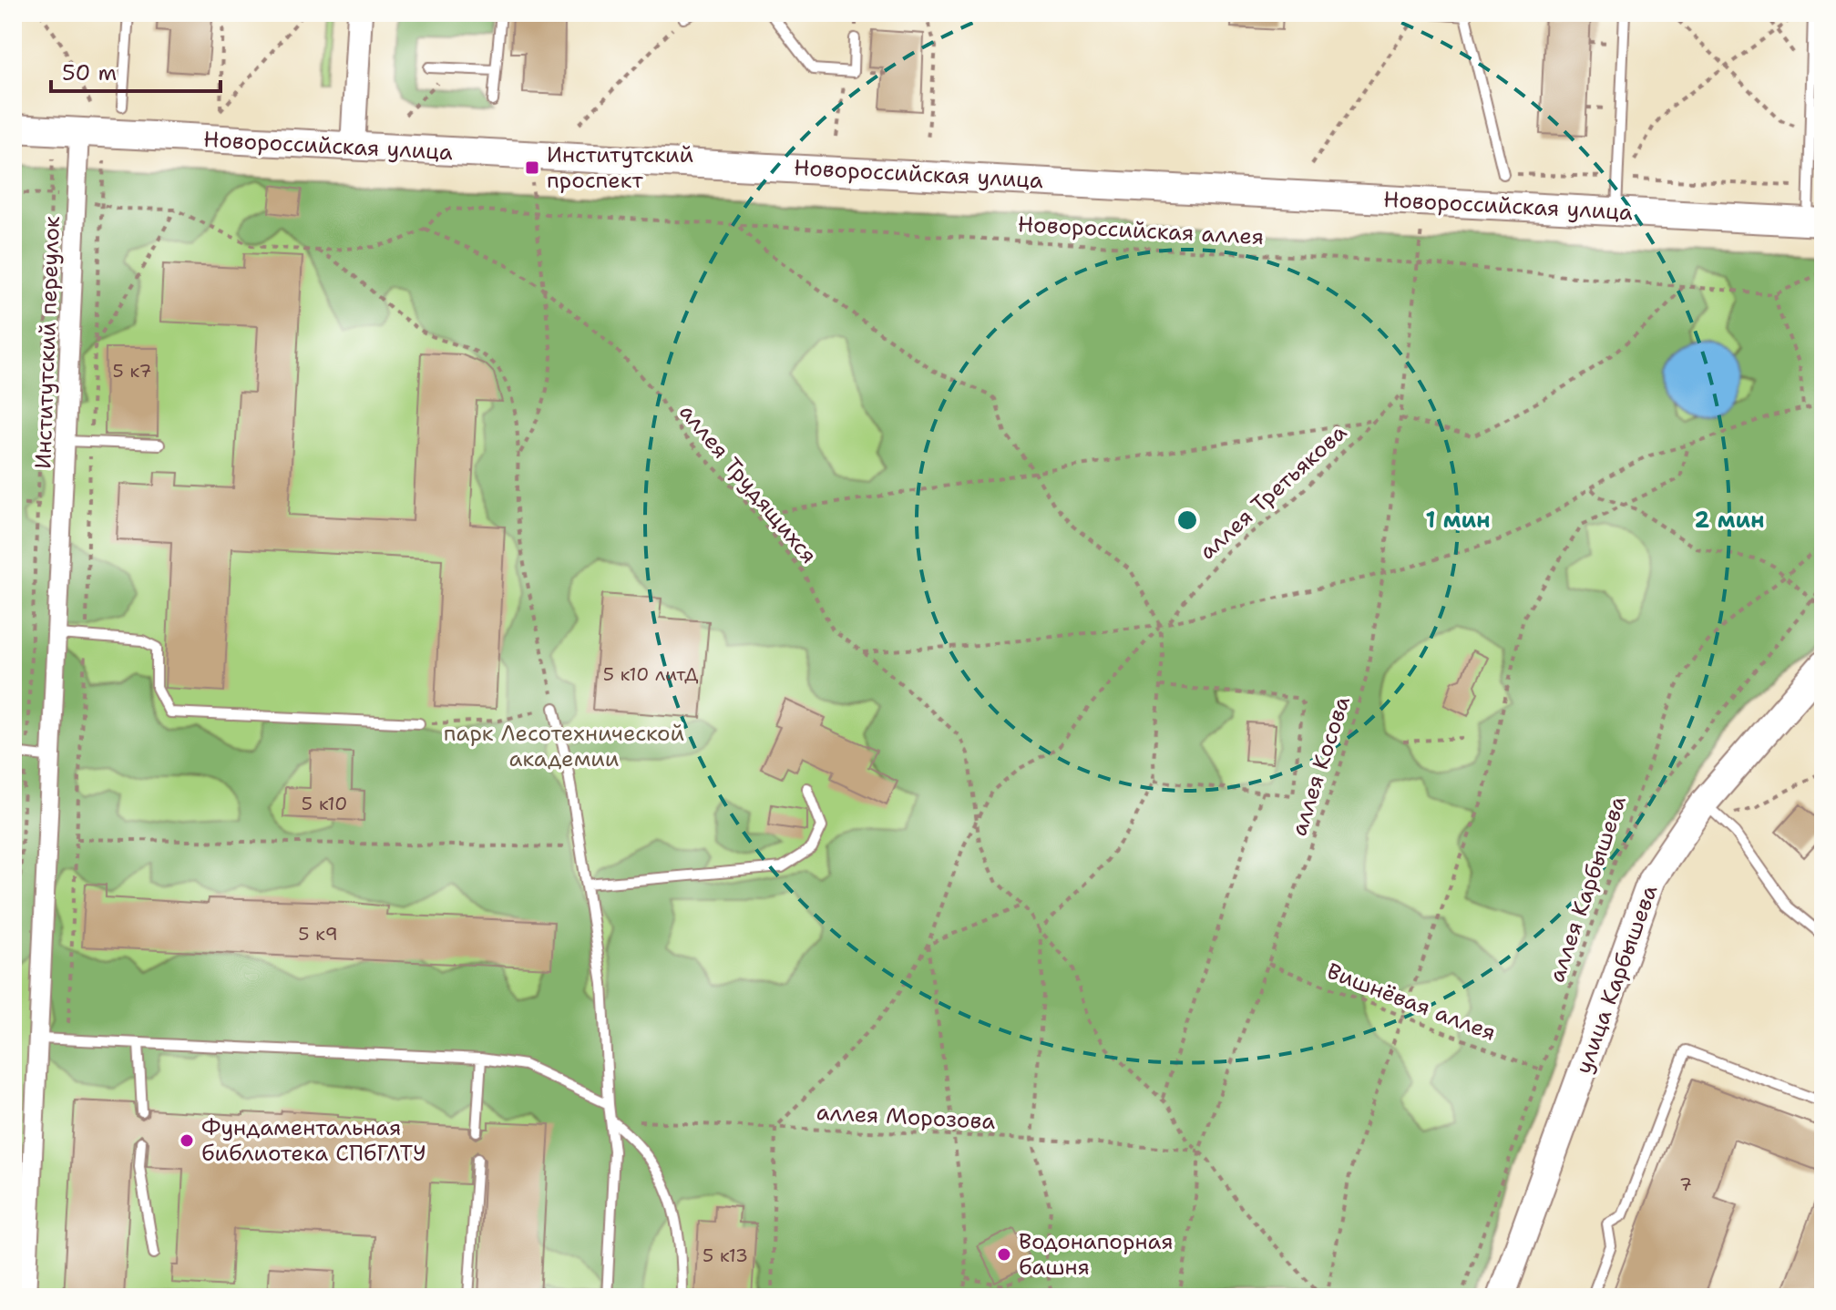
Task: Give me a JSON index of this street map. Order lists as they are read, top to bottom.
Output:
{
  "streets": {
    "main road": ["Новороссийская улица", "улица Карбышева"],
    "street": ["Институтский переулок"],
    "path": [
      "Новороссийская аллея",
      "аллея Трудящихся",
      "аллея Третьякова",
      "аллея Косова",
      "аллея Карбышева",
      "Вишнёвая аллея",
      "аллея Морозова"
    ]
  },
  "crossings": [
    ["Новороссийская улица", "Институтский переулок"],
    ["Новороссийская аллея", "аллея Трудящихся"],
    ["Новороссийская аллея", "аллея Косова"],
    ["аллея Трудящихся", "аллея Косова"],
    ["аллея Трудящихся", "аллея Морозова"],
    ["аллея Третьякова", "аллея Косова"],
    ["аллея Косова", "Вишнёвая аллея"],
    ["аллея Косова", "аллея Морозова"],
    ["аллея Карбышева", "Вишнёвая аллея"]
  ],
  "parks": ["парк Лесотехнической академии"],
  "places": {
    "transit": ["Институтский проспект"],
    "other": ["Фундаментальная библиотека СПбГЛТУ", "Водонапорная башня"]
  },
  "house_numbers": [
    "5 к7",
    "5 к10 литД",
    "5 к10",
    "5 к9",
    "7",
    "5 к13"
  ],
  "scale_bar": "50 m",
  "rings": ["1 мин", "2 мин"]
}
